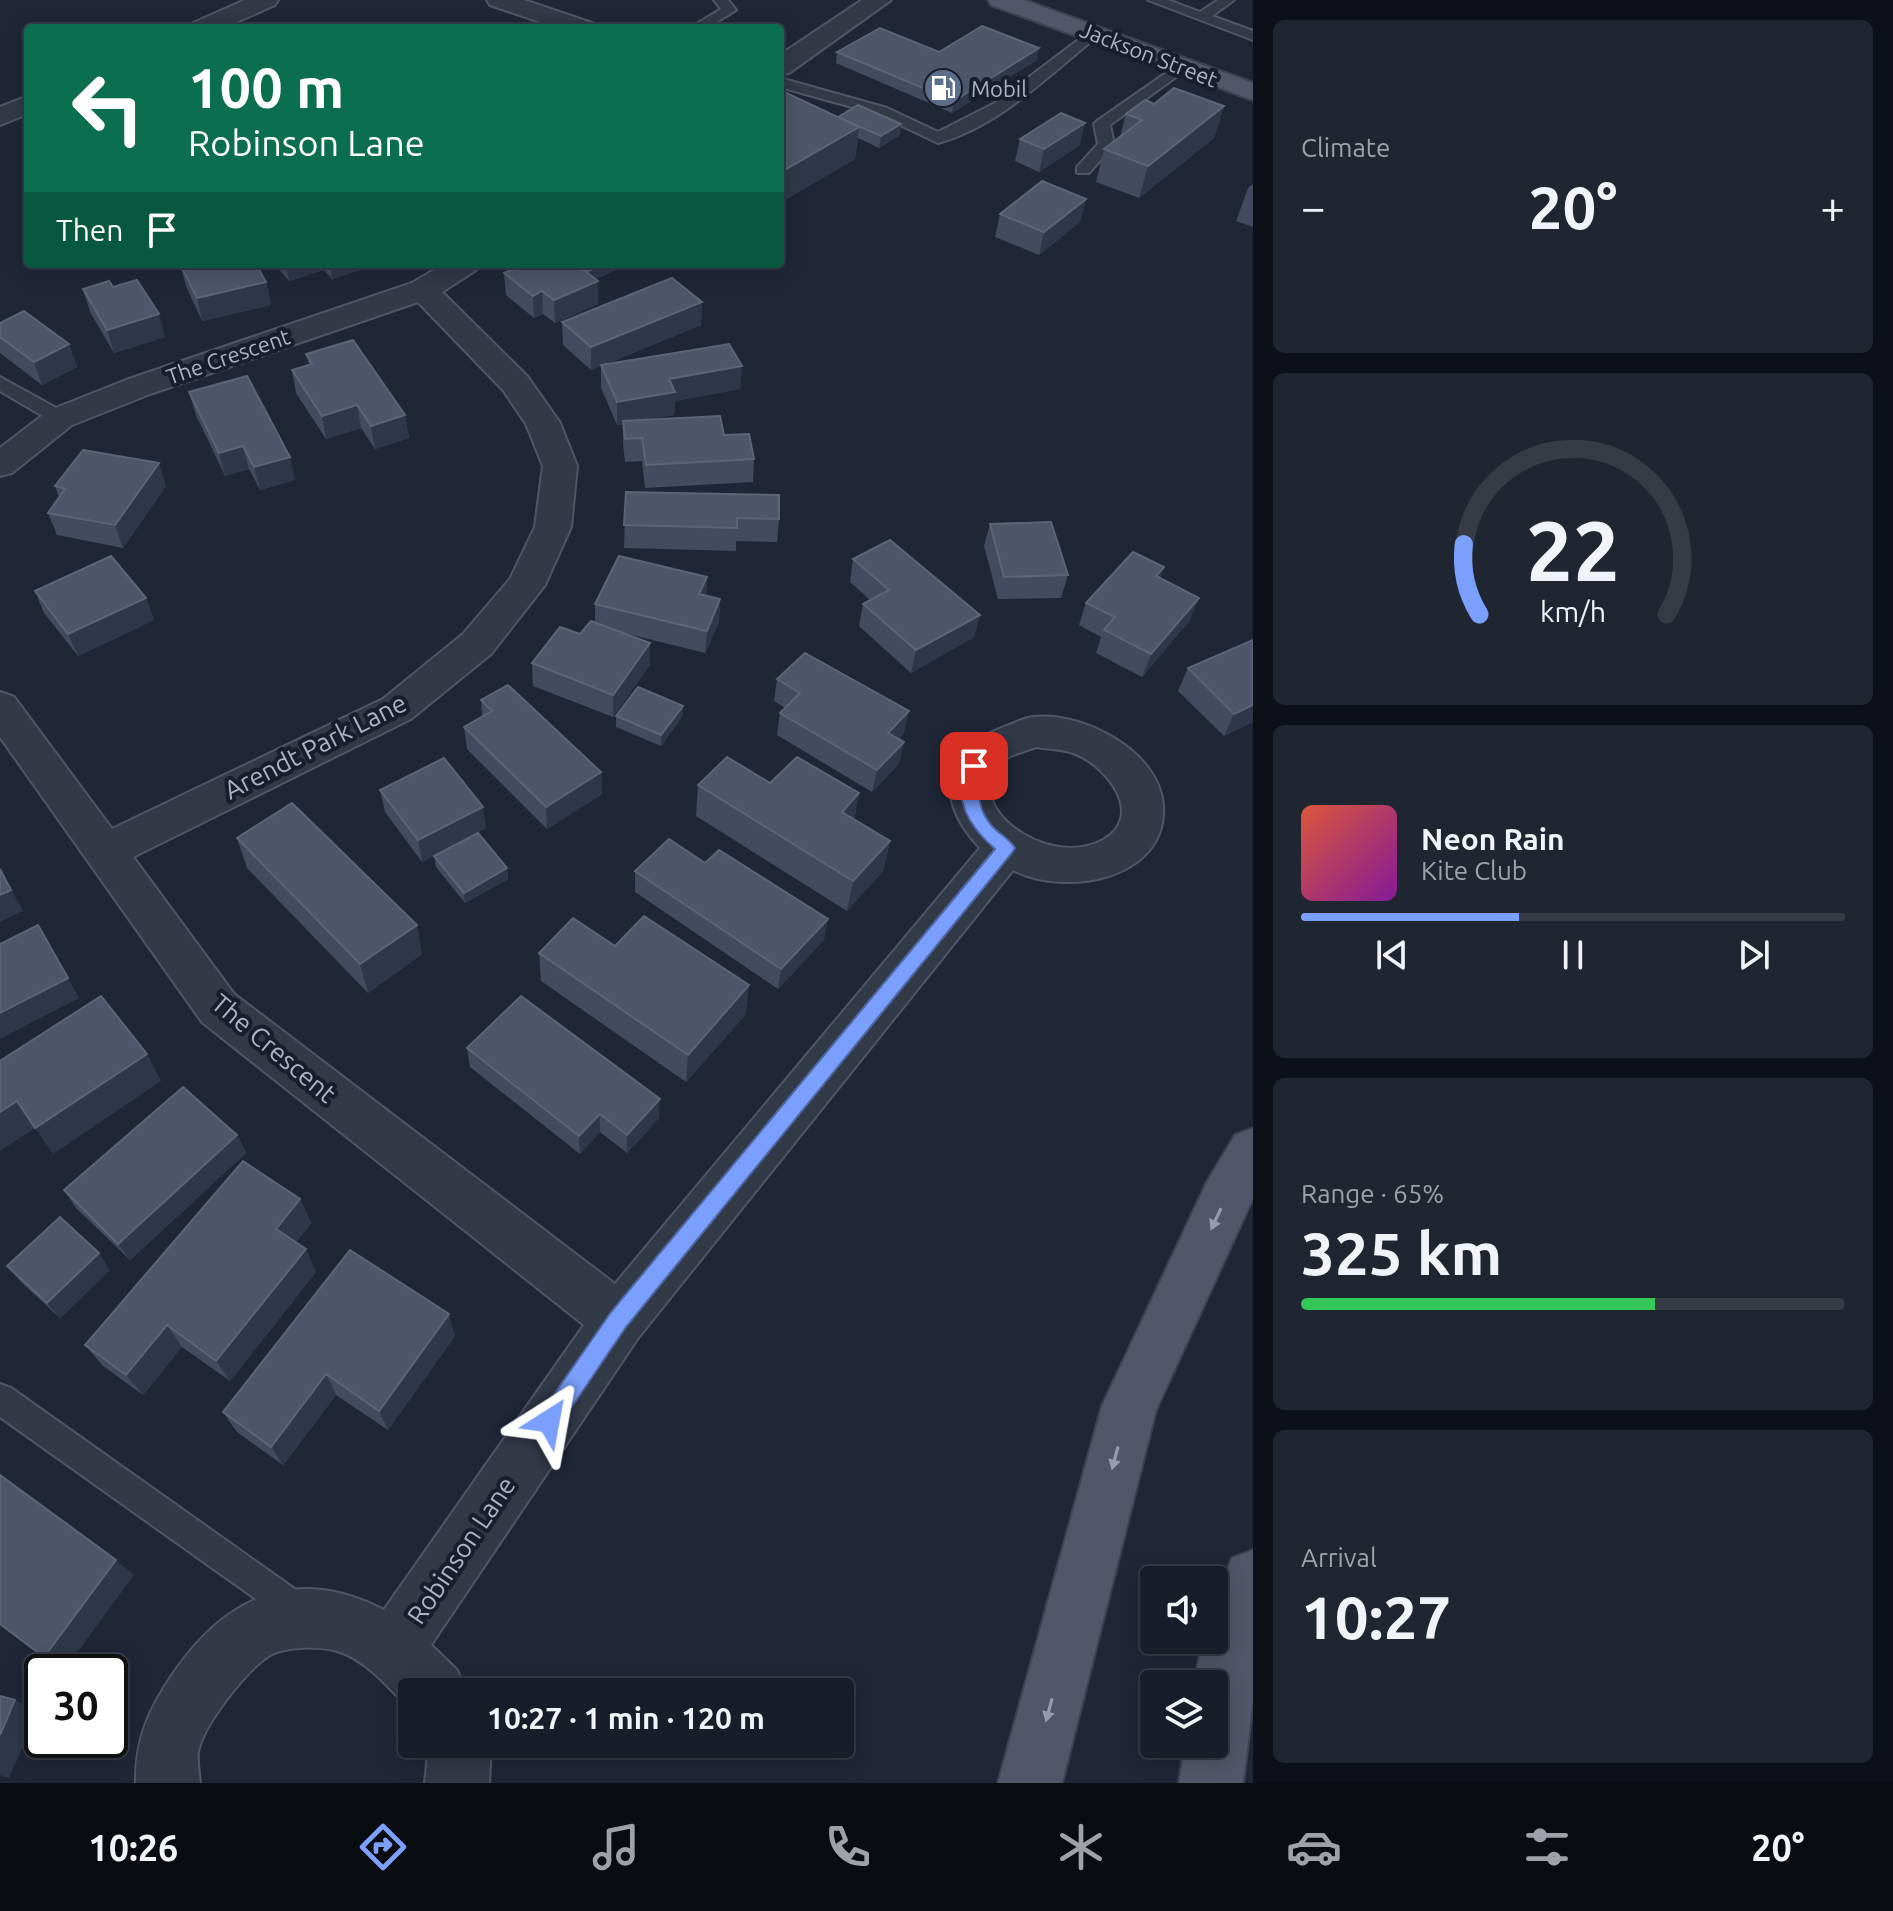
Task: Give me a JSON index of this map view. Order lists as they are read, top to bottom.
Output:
{
  "streets": {
    "main road": ["Jackson Street"],
    "street": ["The Crescent", "Arendt Park Lane", "Robinson Lane"]
  },
  "crossings": [
    ["The Crescent", "Arendt Park Lane"],
    ["The Crescent", "Robinson Lane"]
  ],
  "places": {
    "fuel station": ["Mobil"]
  },
  "page": {
    "tile": [
      "Climate",
      ["Range · 65%", "325 km"],
      ["Arrival", "10:27"]
    ],
    "turn": ["100 m", "Robinson Lane"],
    "heat": ["−", "20°", "+"],
    "then": "Then",
    "song": ["Neon Rain", "Kite Club"],
    "limit": "30",
    "trip": "10:27 · 1 min · 120 m",
    "tabs": ["10:26", "20°"],
    "gauge": ["22", "km/h"]
  }
}
